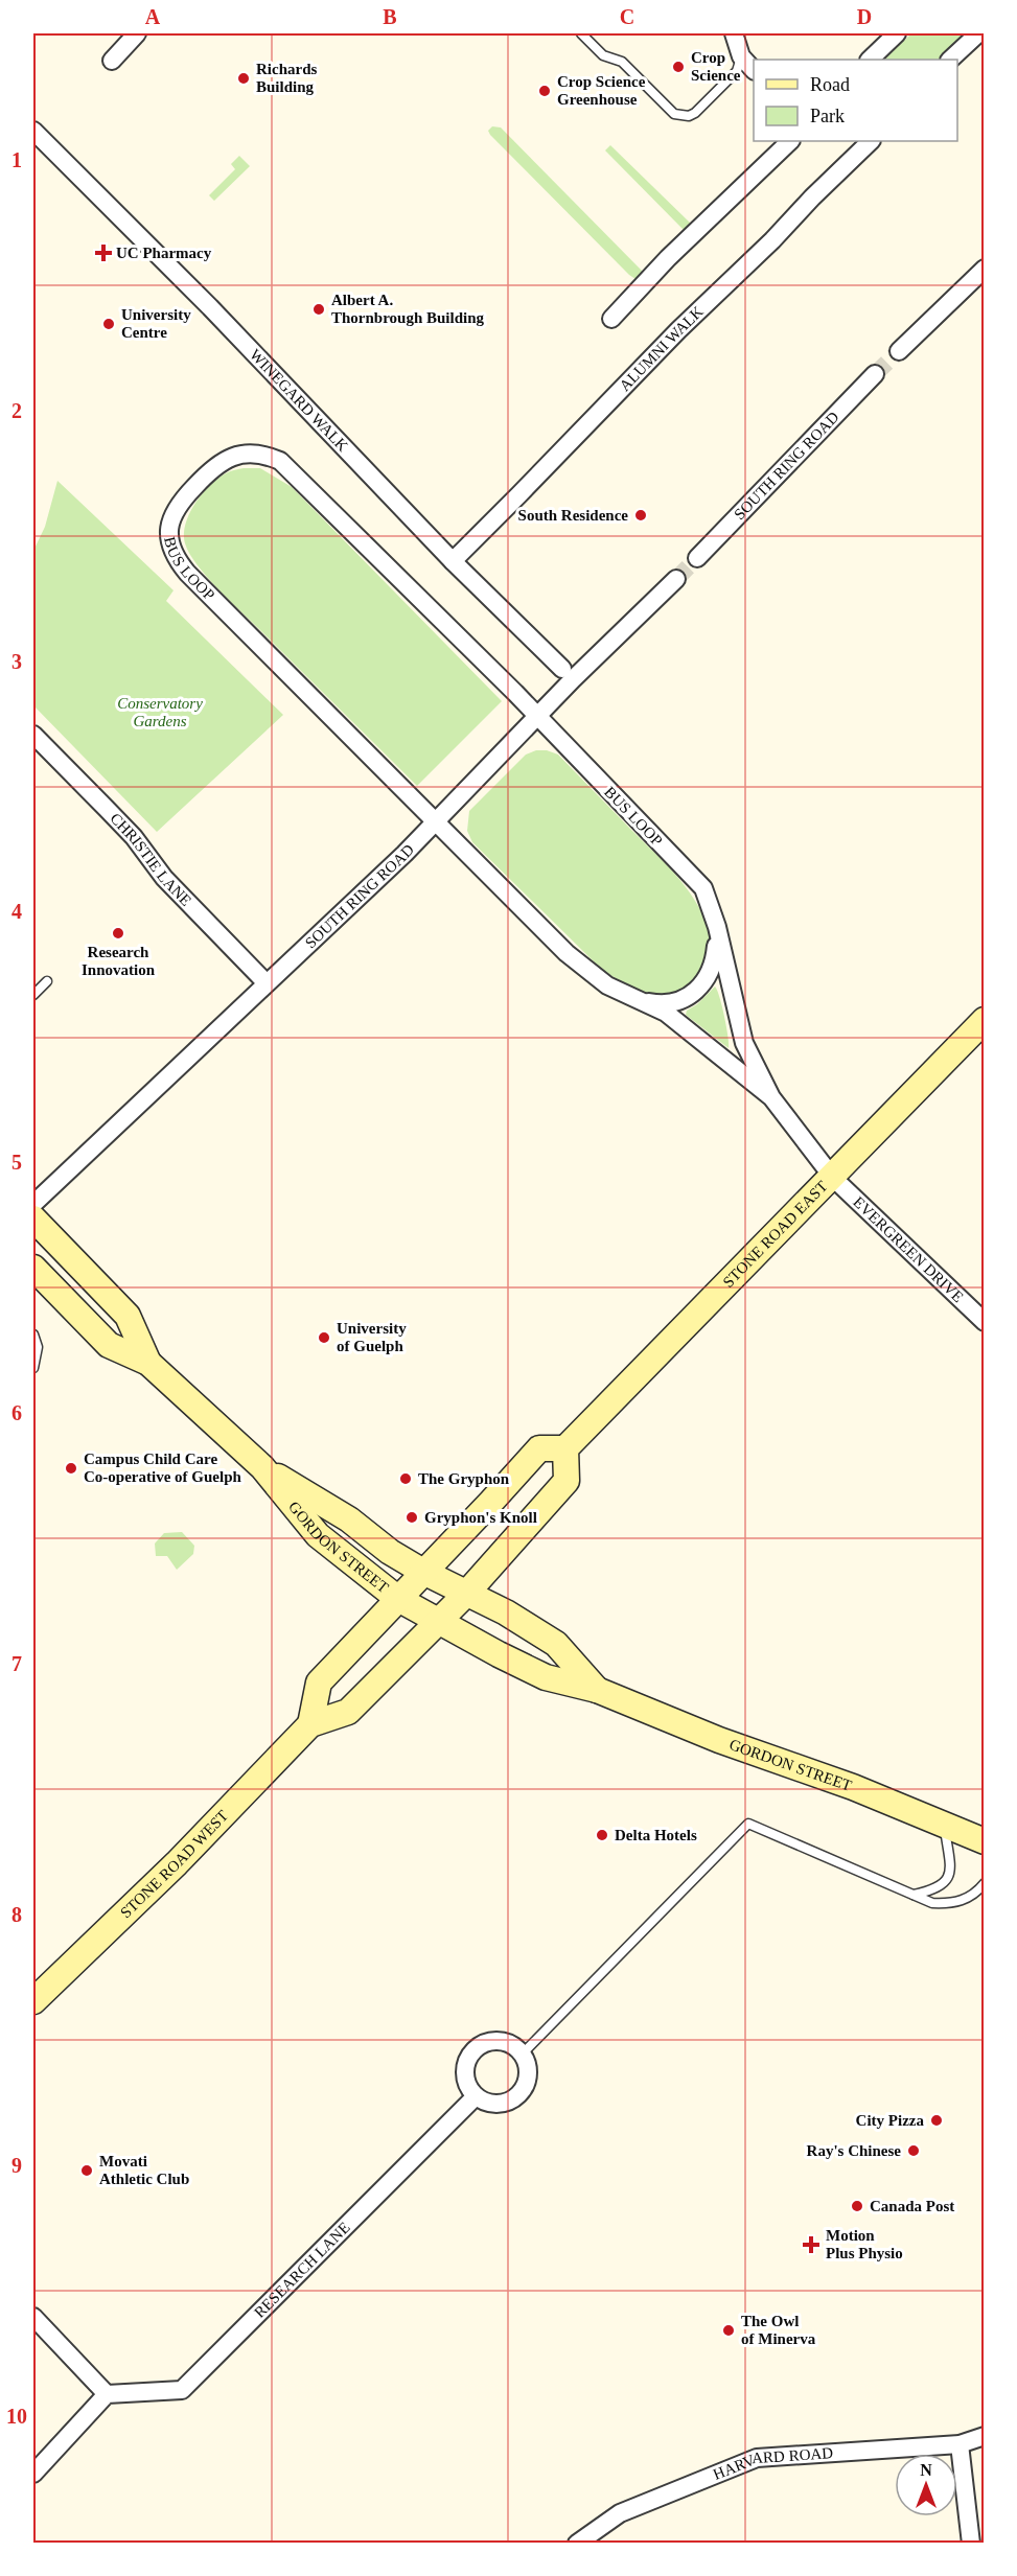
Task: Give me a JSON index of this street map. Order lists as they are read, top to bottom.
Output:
{
  "streets": {
    "main road": ["STONE ROAD EAST", "GORDON STREET", "STONE ROAD WEST"],
    "street": [
      "ALUMNI WALK",
      "WINEGARD WALK",
      "SOUTH RING ROAD",
      "BUS LOOP",
      "CHRISTIE LANE",
      "EVERGREEN DRIVE",
      "RESEARCH LANE",
      "HARVARD ROAD"
    ]
  },
  "crossings": [
    ["ALUMNI WALK", "WINEGARD WALK"],
    ["SOUTH RING ROAD", "BUS LOOP"],
    ["SOUTH RING ROAD", "CHRISTIE LANE"],
    ["BUS LOOP", "STONE ROAD EAST"],
    ["BUS LOOP", "EVERGREEN DRIVE"],
    ["STONE ROAD EAST", "EVERGREEN DRIVE"],
    ["GORDON STREET", "STONE ROAD WEST"]
  ],
  "parks": ["Conservatory Gardens"],
  "places": {
    "other": [
      "Crop Science",
      "Richards Building",
      "Crop Science Greenhouse",
      "Albert A. Thornbrough Building",
      "University Centre",
      "South Residence",
      "Research Innovation",
      "University of Guelph",
      "Campus Child Care Co-operative of Guelph",
      "The Gryphon",
      "Gryphon's Knoll",
      "Delta Hotels",
      "City Pizza",
      "Ray's Chinese",
      "Movati Athletic Club",
      "Canada Post",
      "The Owl of Minerva"
    ],
    "health": ["UC Pharmacy", "Motion Plus Physio"]
  },
  "legend": ["Road", "Park"],
  "north": "top",
  "grid": {
    "columns": [
      "A",
      "B",
      "C",
      "D"
    ],
    "rows": [
      "1",
      "2",
      "3",
      "4",
      "5",
      "6",
      "7",
      "8",
      "9",
      "10"
    ]
  }
}
